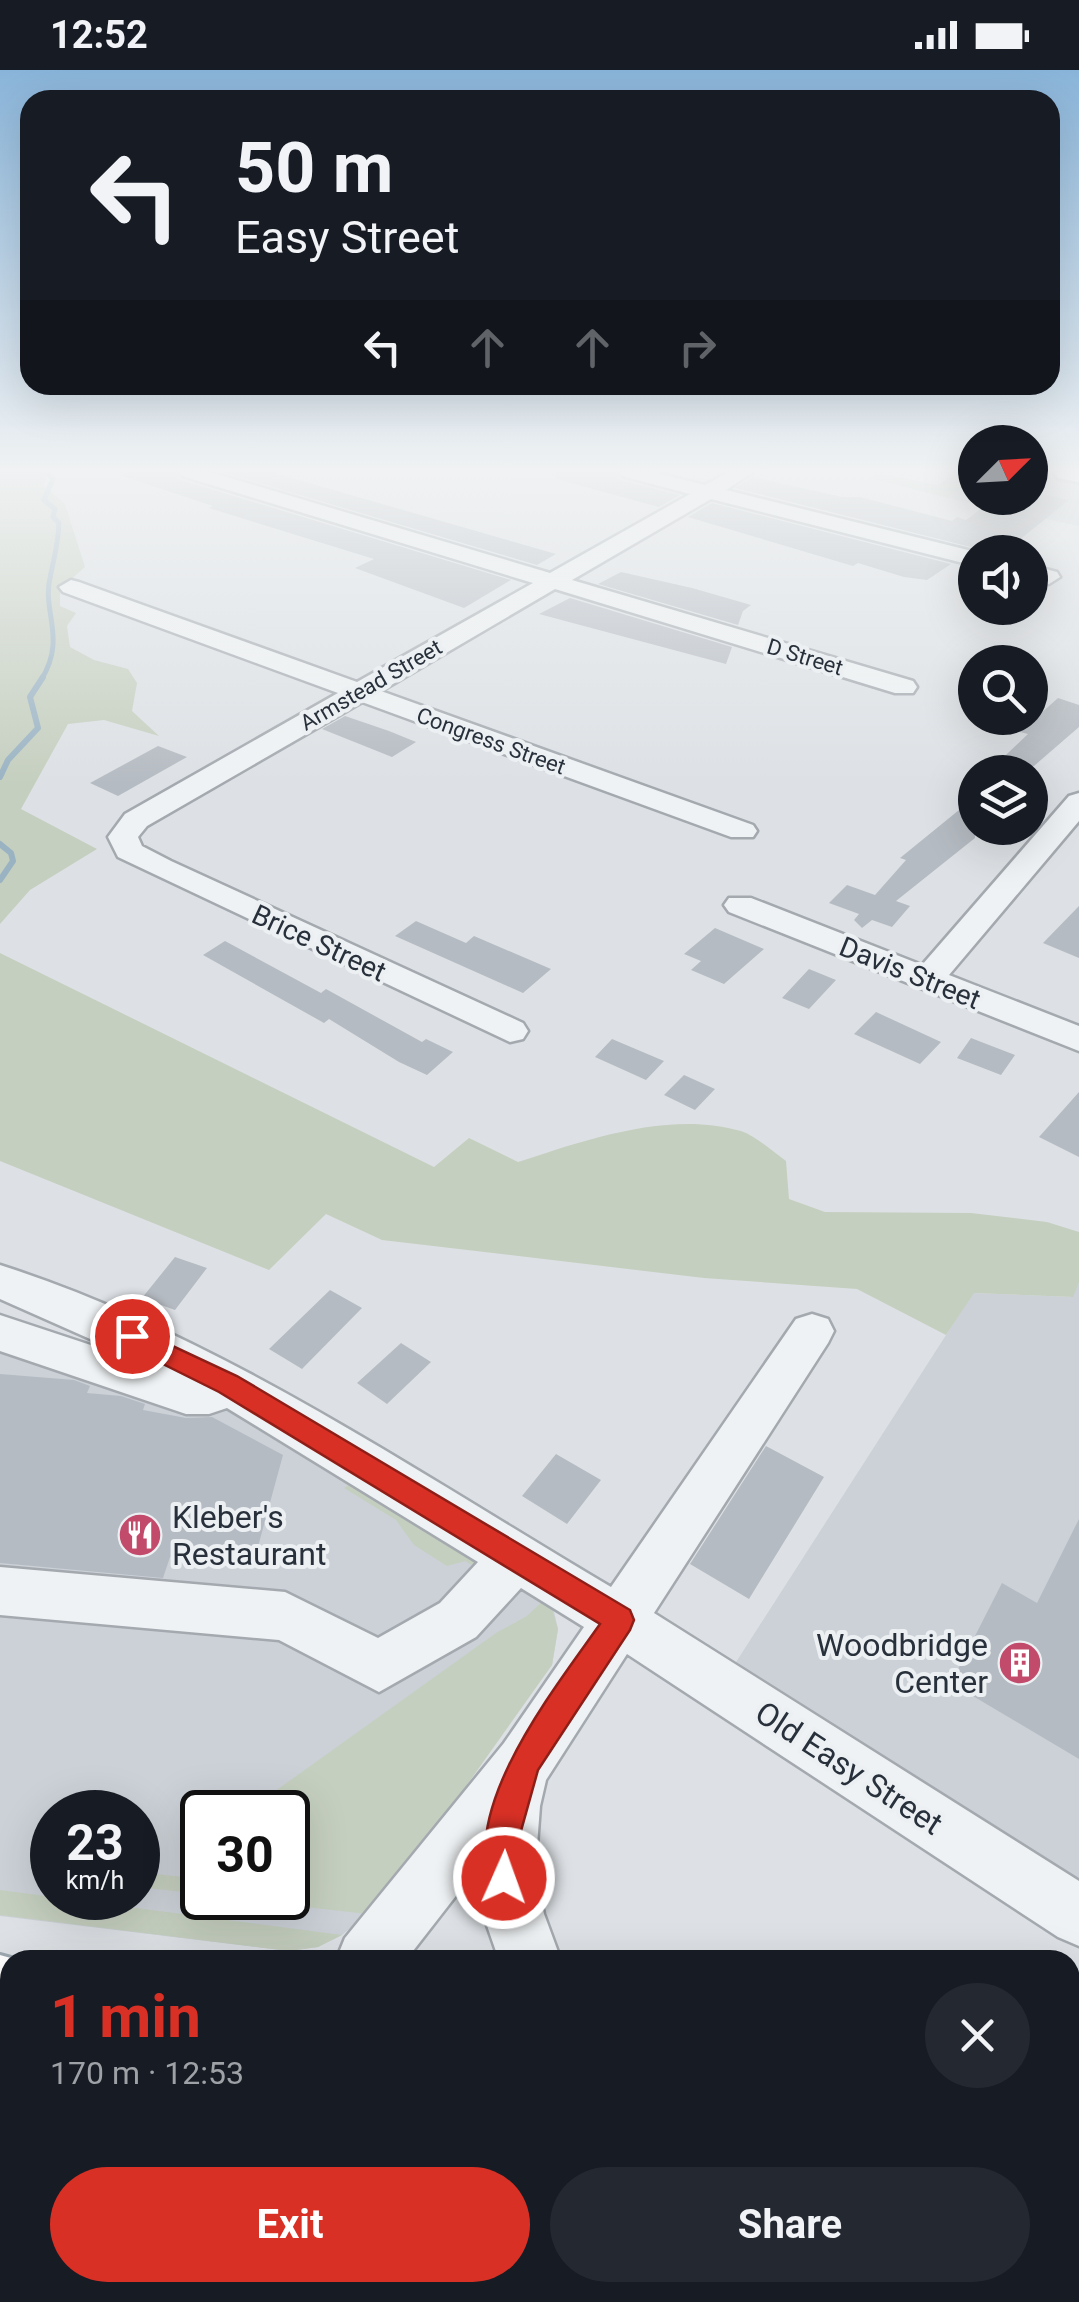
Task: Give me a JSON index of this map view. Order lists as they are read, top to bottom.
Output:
{
  "streets": {
    "street": [
      "D Street",
      "Armstead Street",
      "Congress Street",
      "Brice Street",
      "Davis Street",
      "Old Easy Street"
    ]
  },
  "crossings": [
    ["D Street", "Armstead Street"],
    ["Armstead Street", "Congress Street"],
    ["Armstead Street", "Brice Street"]
  ],
  "places": {
    "restaurant": ["Kleber's Restaurant"],
    "building": ["Woodbridge Center"]
  },
  "north": "top right",
  "page": {
    "status": "12:52",
    "turn": ["50 m", "Easy Street"],
    "speed": "23 km/h",
    "limit": "30",
    "heading": ["1 min", "170 m · 12:53"],
    "buttons": ["Exit", "Share"]
  }
}
